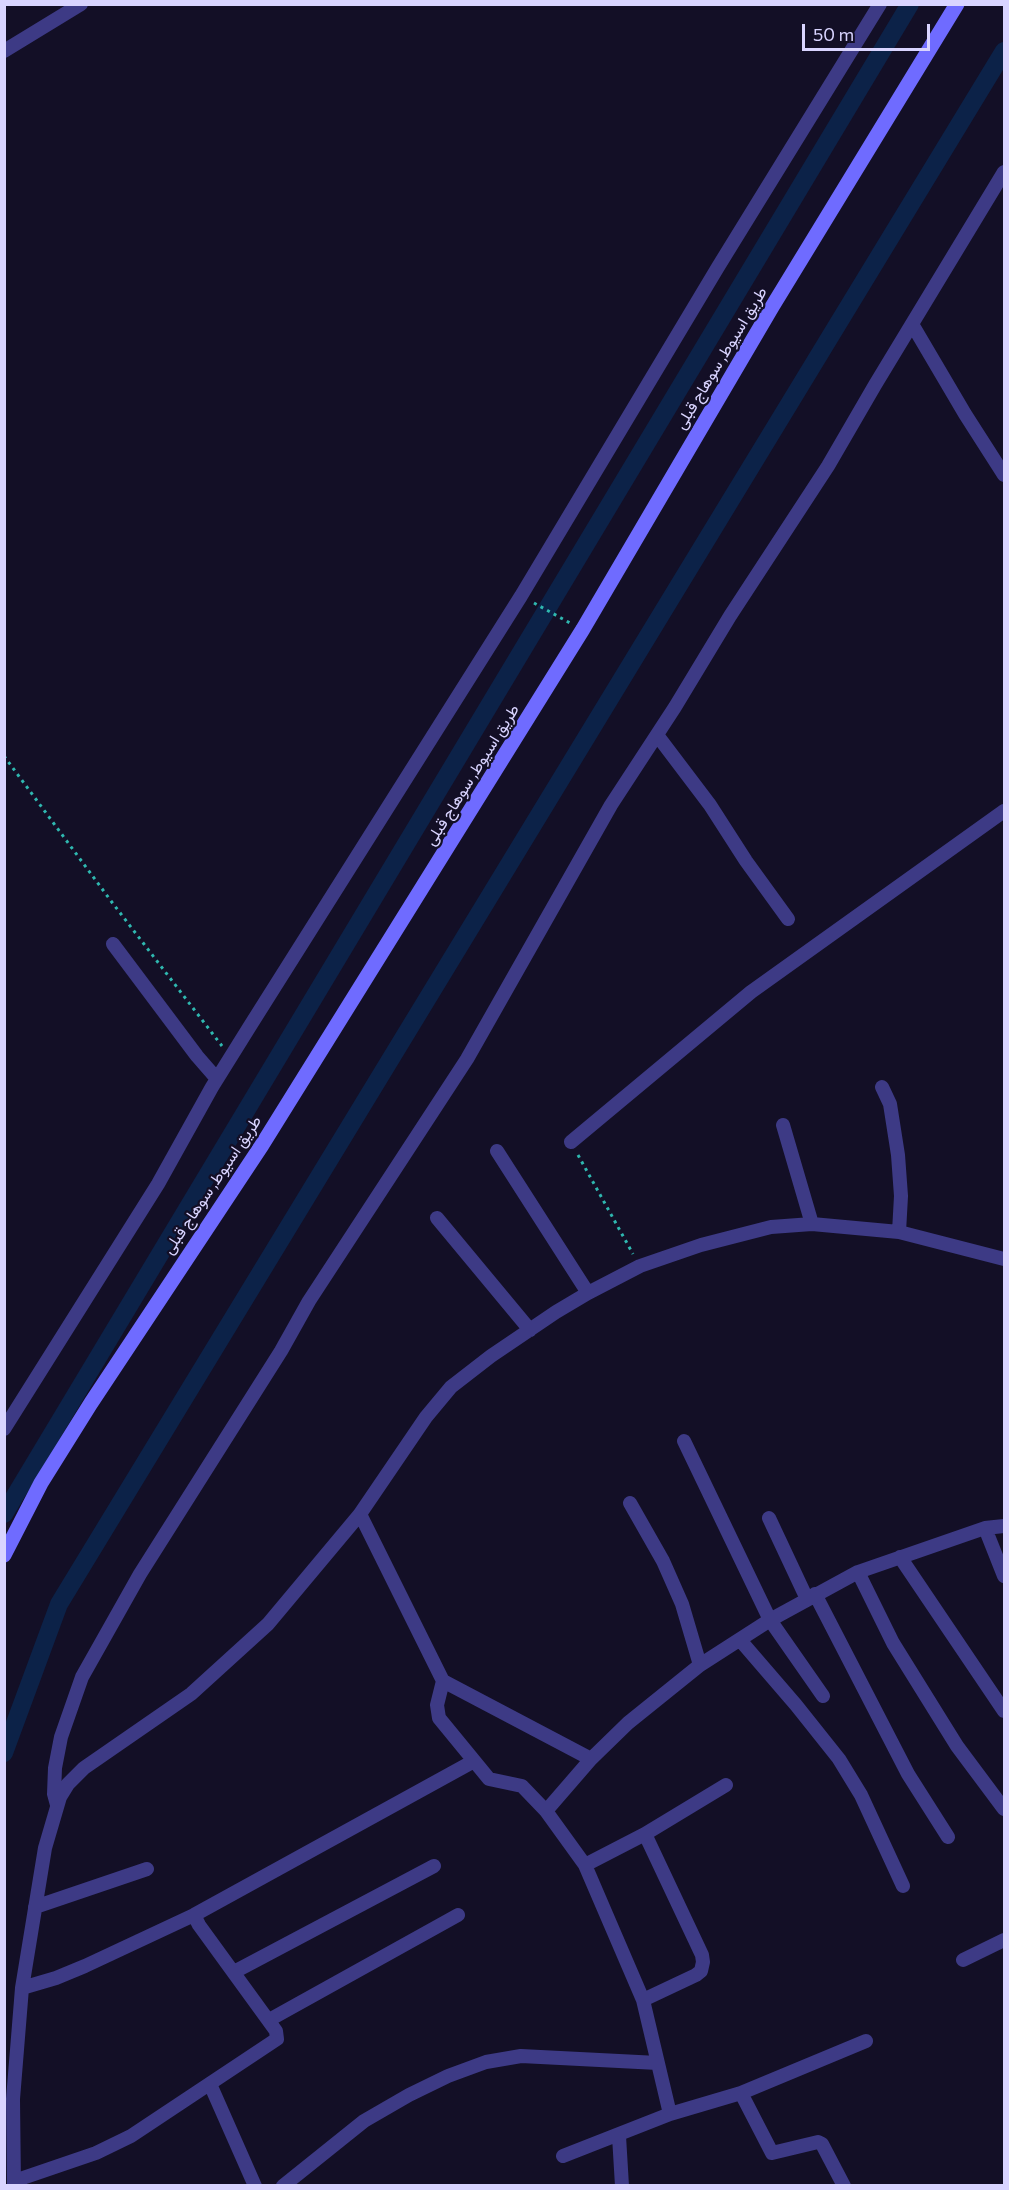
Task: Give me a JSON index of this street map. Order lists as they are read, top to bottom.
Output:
{
  "streets": {
    "main road": ["طريق اسيوط, سوهاج قبلى"]
  },
  "scale_bar": "50 m"
}
